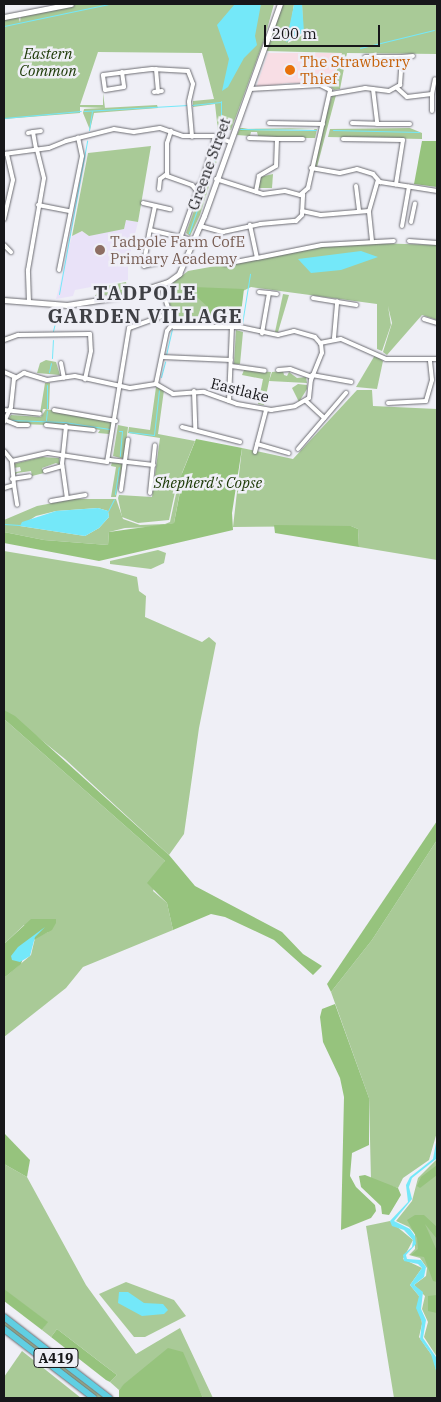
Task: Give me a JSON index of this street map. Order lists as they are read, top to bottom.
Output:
{
  "streets": {
    "highway": ["A419"],
    "street": ["Greene Street", "Eastlake"]
  },
  "districts": ["TADPOLE GARDEN VILLAGE"],
  "parks": ["Eastern Common", "Shepherd's Copse"],
  "places": ["The Strawberry Thief", "Tadpole Farm CofE Primary Academy"],
  "scale_bar": "200 m"
}
